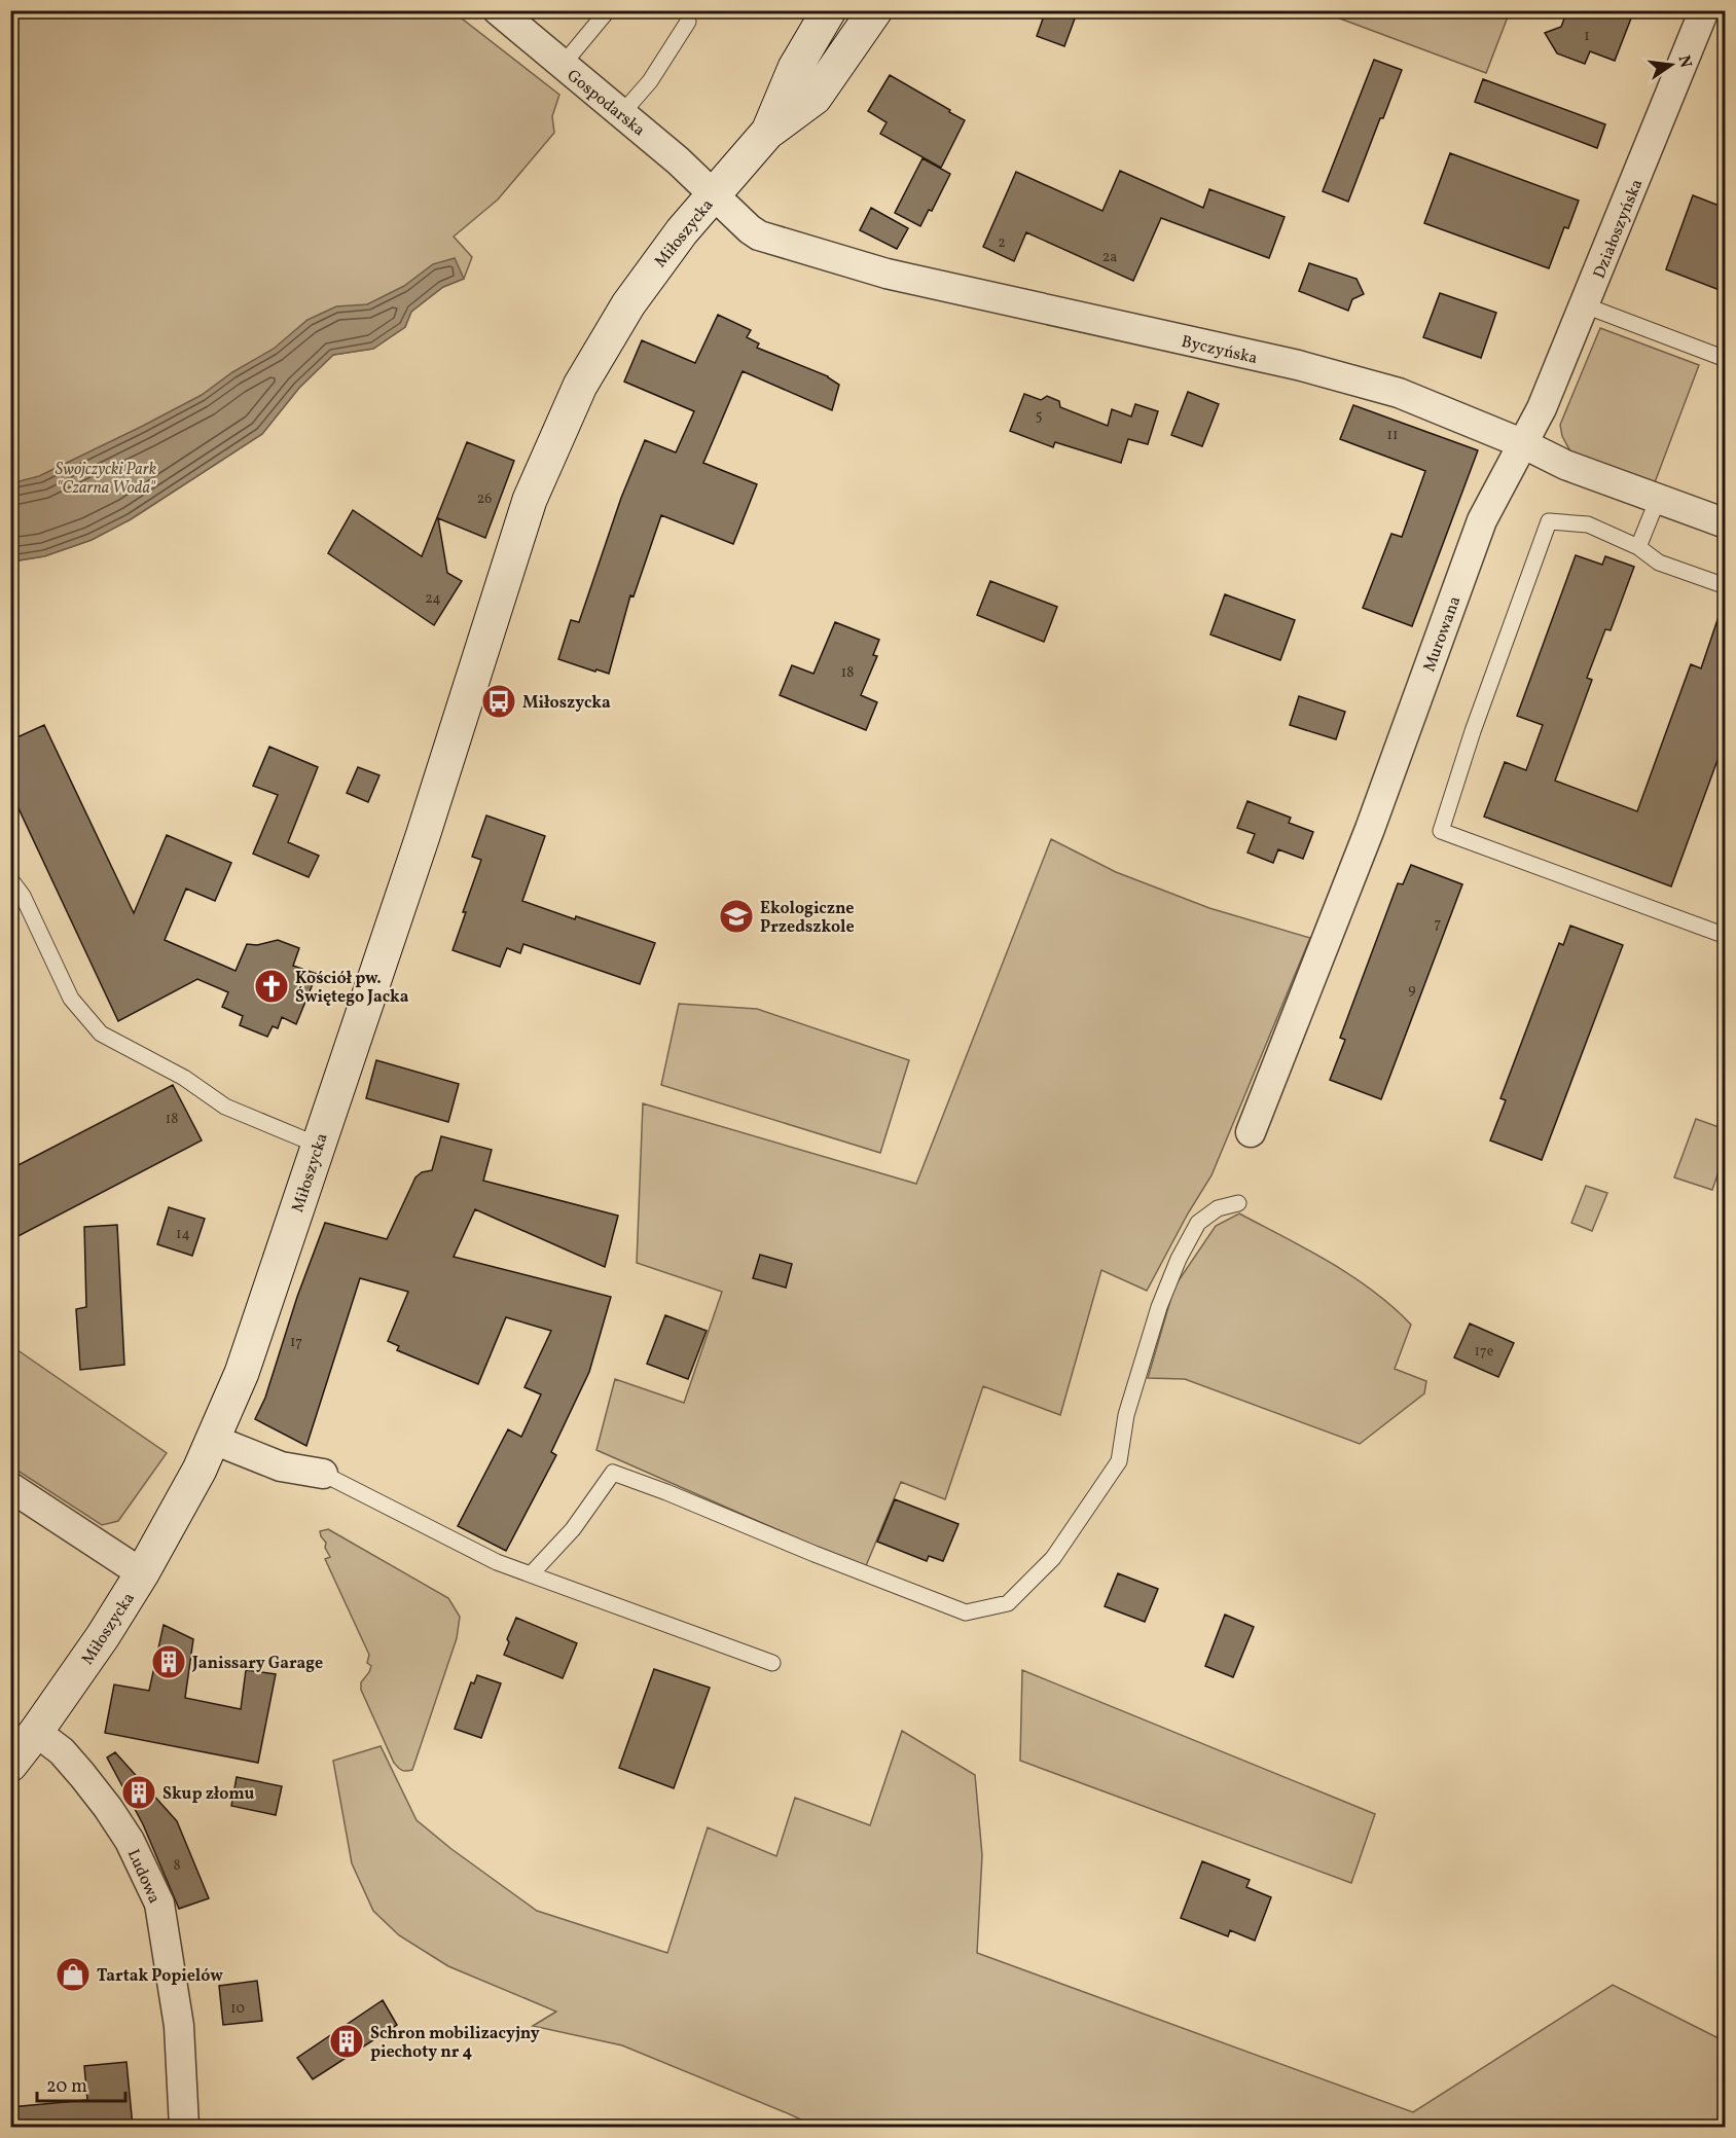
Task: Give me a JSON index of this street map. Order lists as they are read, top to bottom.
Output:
{
  "streets": {
    "street": [
      "Gospodarska",
      "Działoszyńska",
      "Miłoszycka",
      "Byczyńska",
      "Murowana",
      "Ludowa"
    ]
  },
  "crossings": [
    ["Gospodarska", "Miłoszycka"],
    ["Gospodarska", "Byczyńska"],
    ["Działoszyńska", "Byczyńska"],
    ["Działoszyńska", "Murowana"],
    ["Miłoszycka", "Byczyńska"],
    ["Miłoszycka", "Ludowa"],
    ["Byczyńska", "Murowana"]
  ],
  "parks": ["Swojczycki Park \"Czarna Woda\""],
  "places": {
    "bus stop": ["Miłoszycka"],
    "school or university": ["Ekologiczne Przedszkole"],
    "church": ["Kościół pw. Świętego Jacka"],
    "building": ["Janissary Garage", "Skup złomu", "Schron mobilizacyjny piechoty nr 4"],
    "shop": ["Tartak Popielów"]
  },
  "house_numbers": [
    "1",
    "2",
    "2a",
    "5",
    "11",
    "26",
    "24",
    "18",
    "7",
    "9",
    "18",
    "14",
    "17",
    "17e",
    "8",
    "10"
  ],
  "scale_bar": "20 m",
  "north": "right"
}
